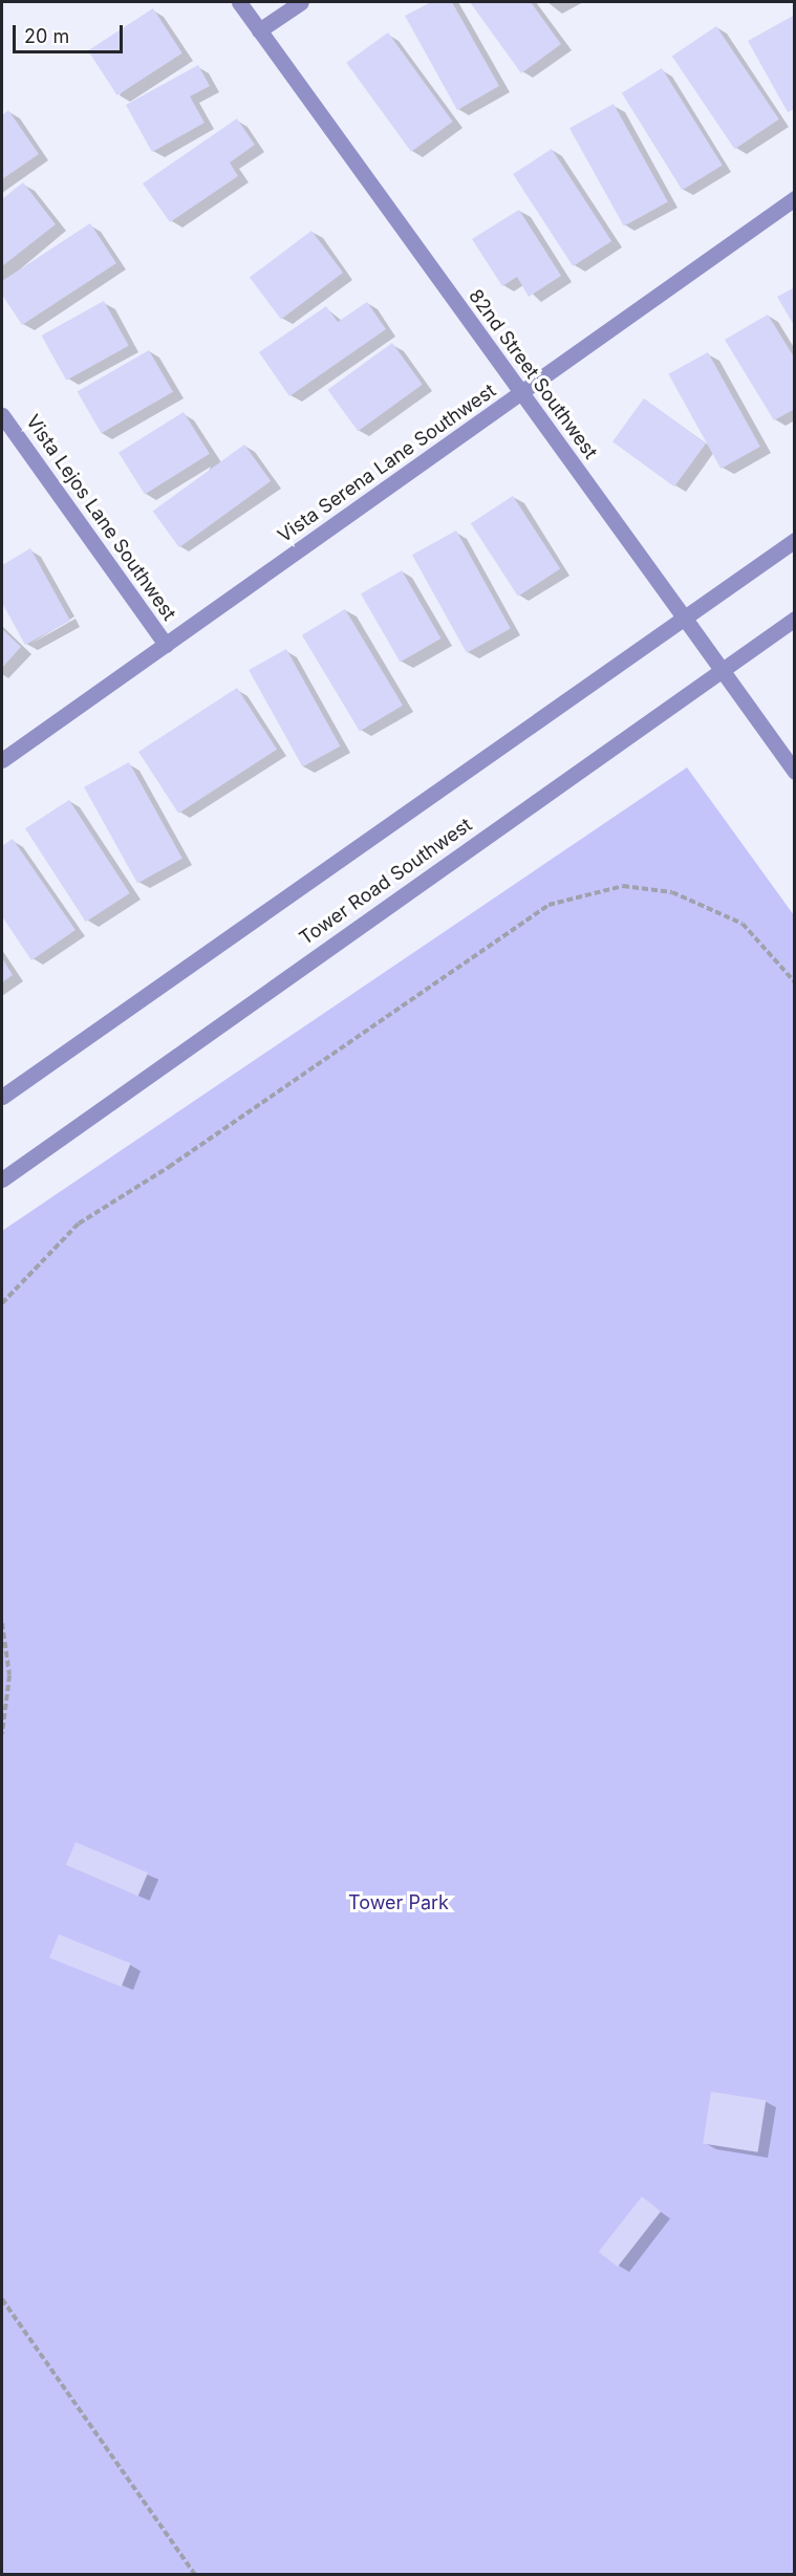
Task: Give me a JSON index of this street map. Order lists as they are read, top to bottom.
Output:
{
  "streets": {
    "street": [
      "82nd Street Southwest",
      "Vista Serena Lane Southwest",
      "Vista Lejos Lane Southwest",
      "Tower Road Southwest"
    ]
  },
  "crossings": [
    ["82nd Street Southwest", "Vista Serena Lane Southwest"],
    ["82nd Street Southwest", "Tower Road Southwest"],
    ["Vista Serena Lane Southwest", "Vista Lejos Lane Southwest"]
  ],
  "parks": ["Tower Park"],
  "scale_bar": "20 m"
}
